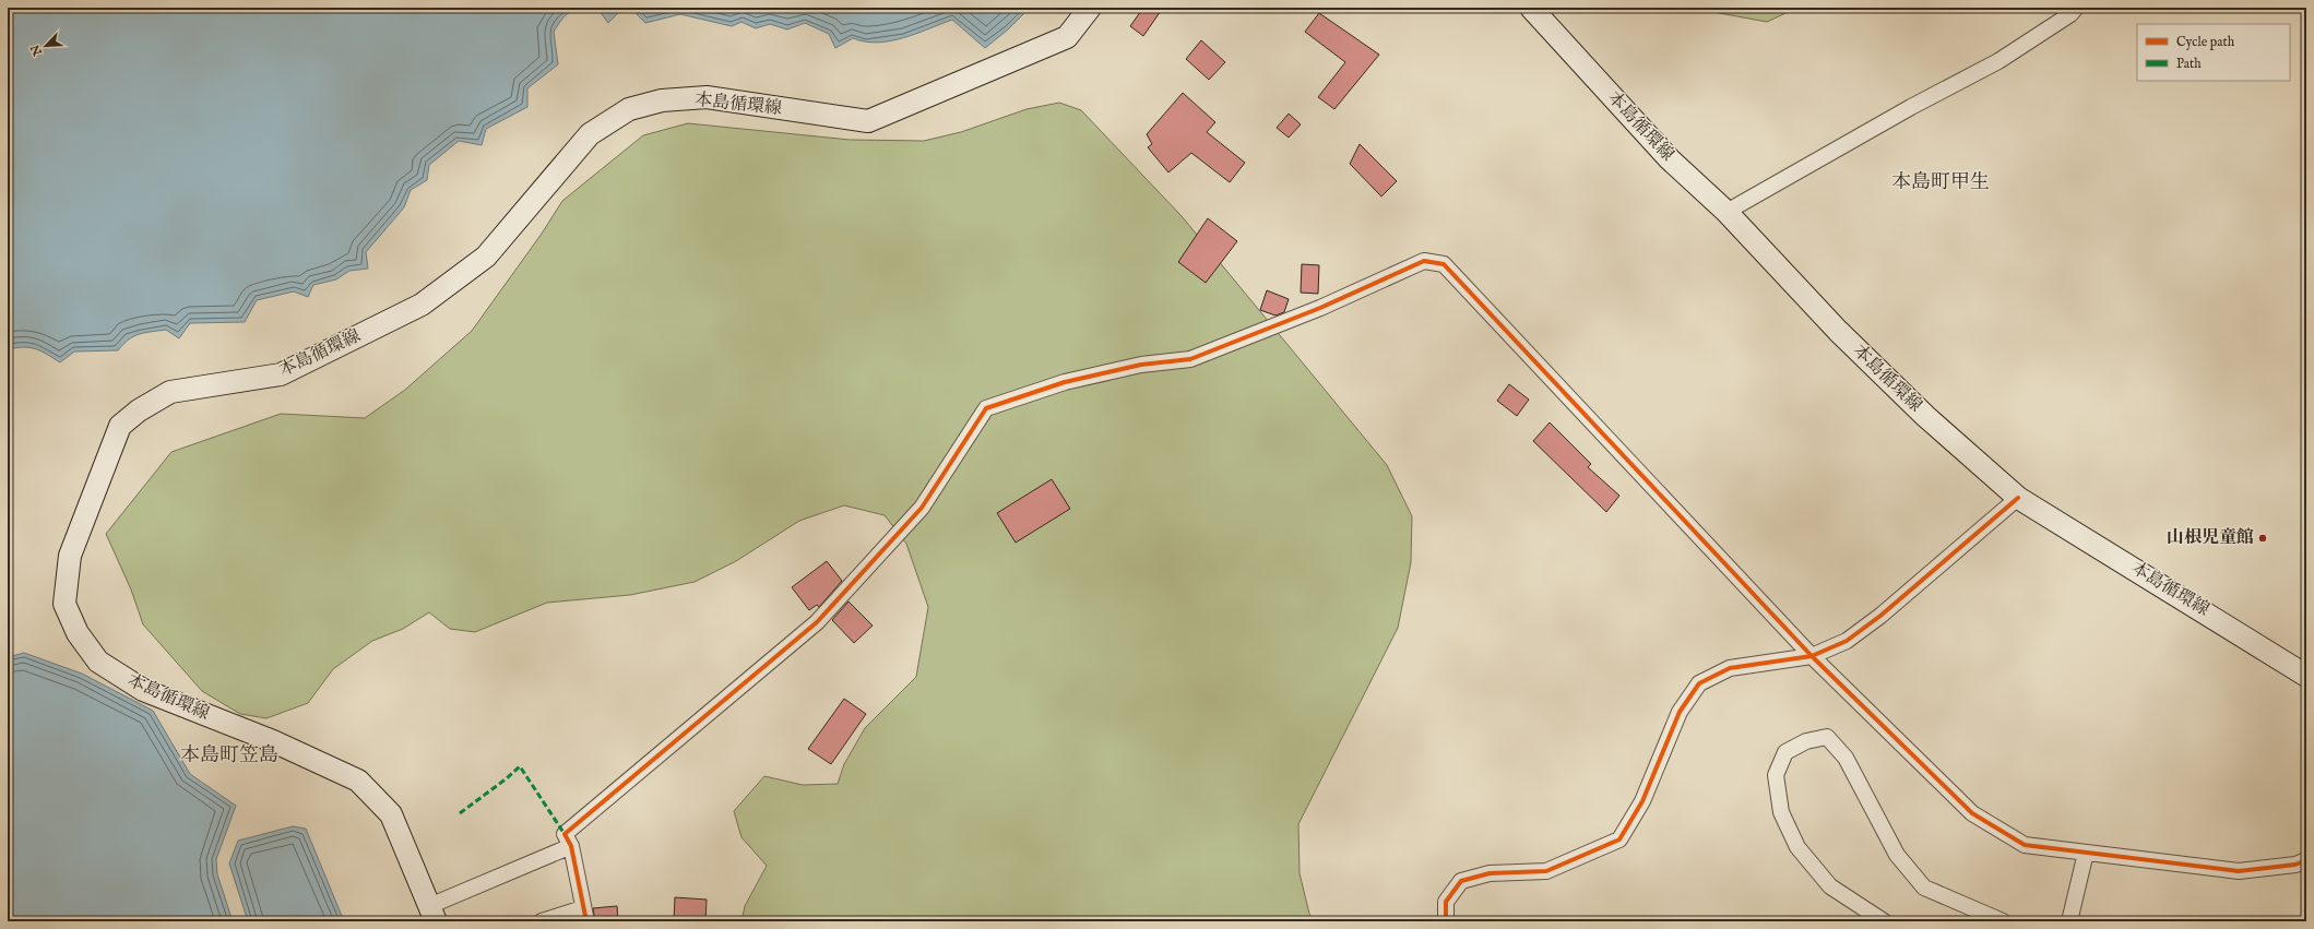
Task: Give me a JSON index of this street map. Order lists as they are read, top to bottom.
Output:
{
  "streets": {
    "main road": ["本島循環線"]
  },
  "districts": ["本島町甲生", "本島町笠島"],
  "places": ["山根児童館"],
  "legend": ["Cycle path", "Path"],
  "north": "bottom left"
}
